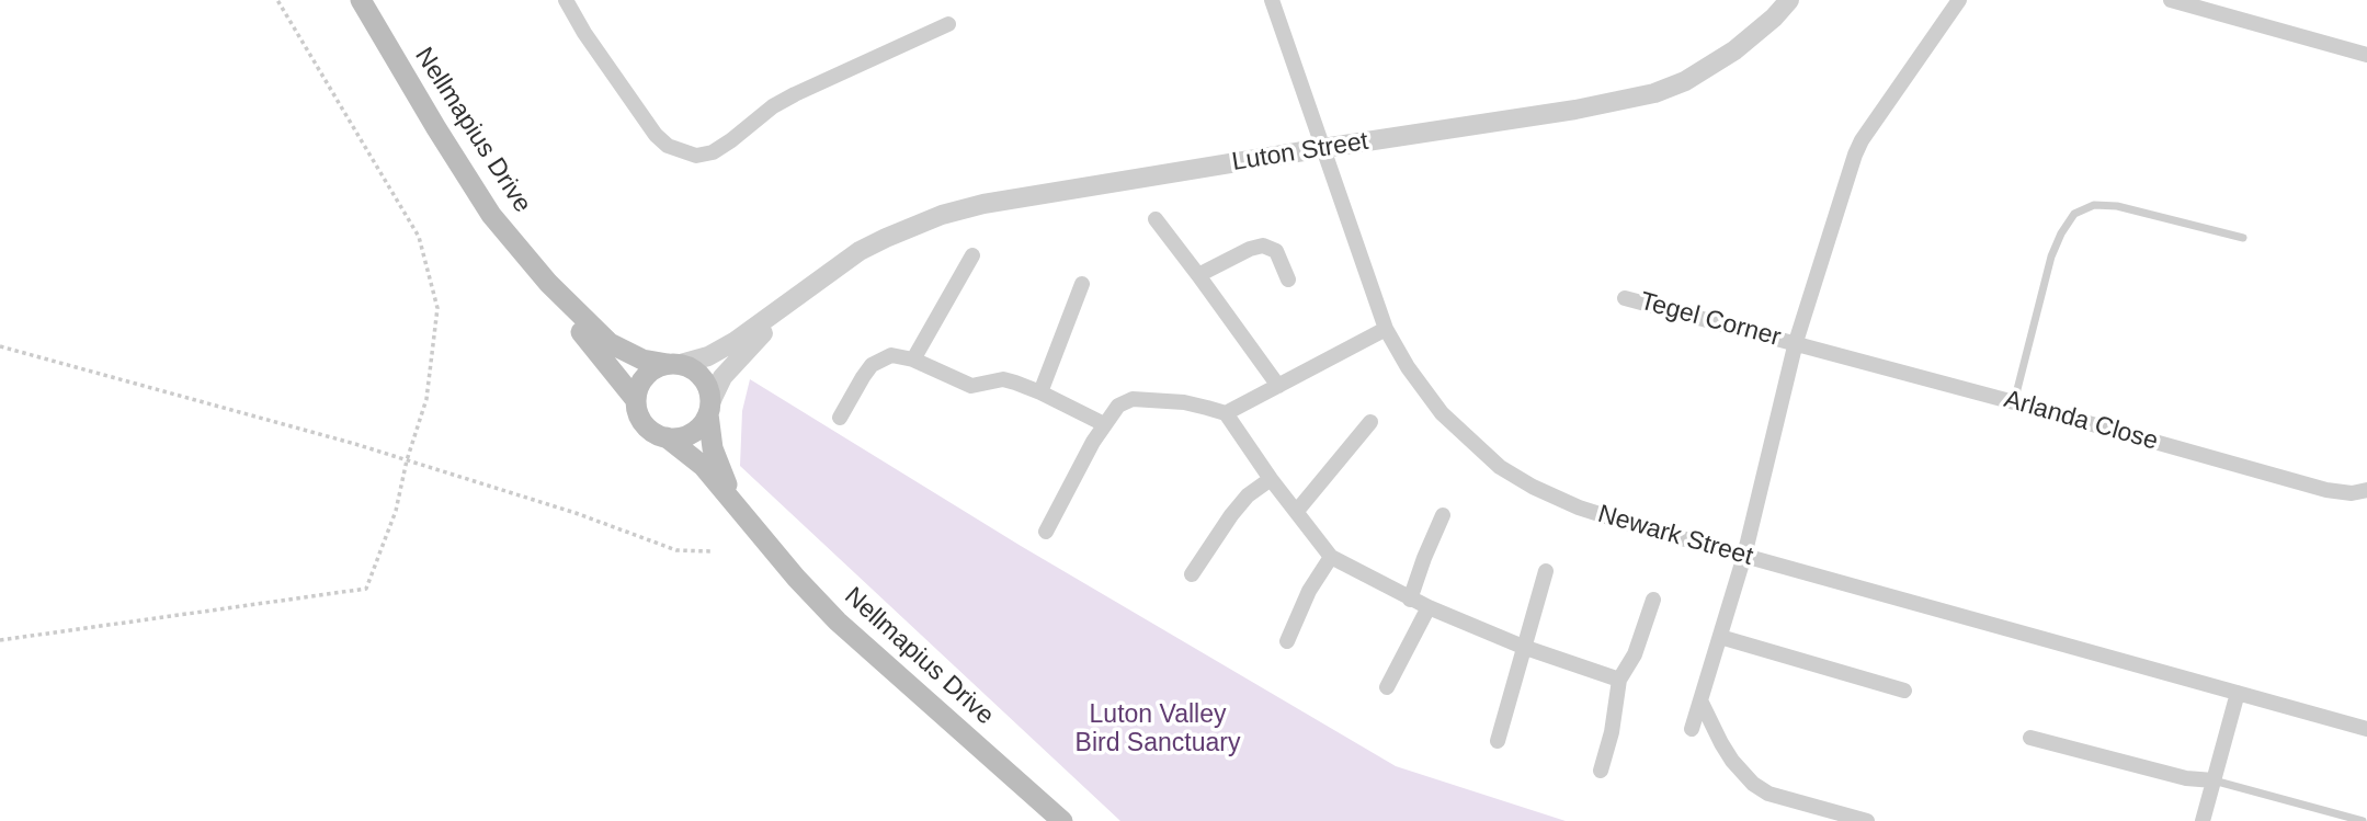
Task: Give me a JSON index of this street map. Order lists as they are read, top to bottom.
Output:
{
  "streets": {
    "main road": ["Nellmapius Drive"],
    "street": [
      "Luton Street",
      "Tegel Corner",
      "Arlanda Close",
      "Newark Street"
    ]
  },
  "crossings": [
    ["Nellmapius Drive", "Luton Street"],
    ["Luton Street", "Newark Street"],
    ["Tegel Corner", "Arlanda Close"]
  ],
  "parks": ["Luton Valley Bird Sanctuary"]
}
